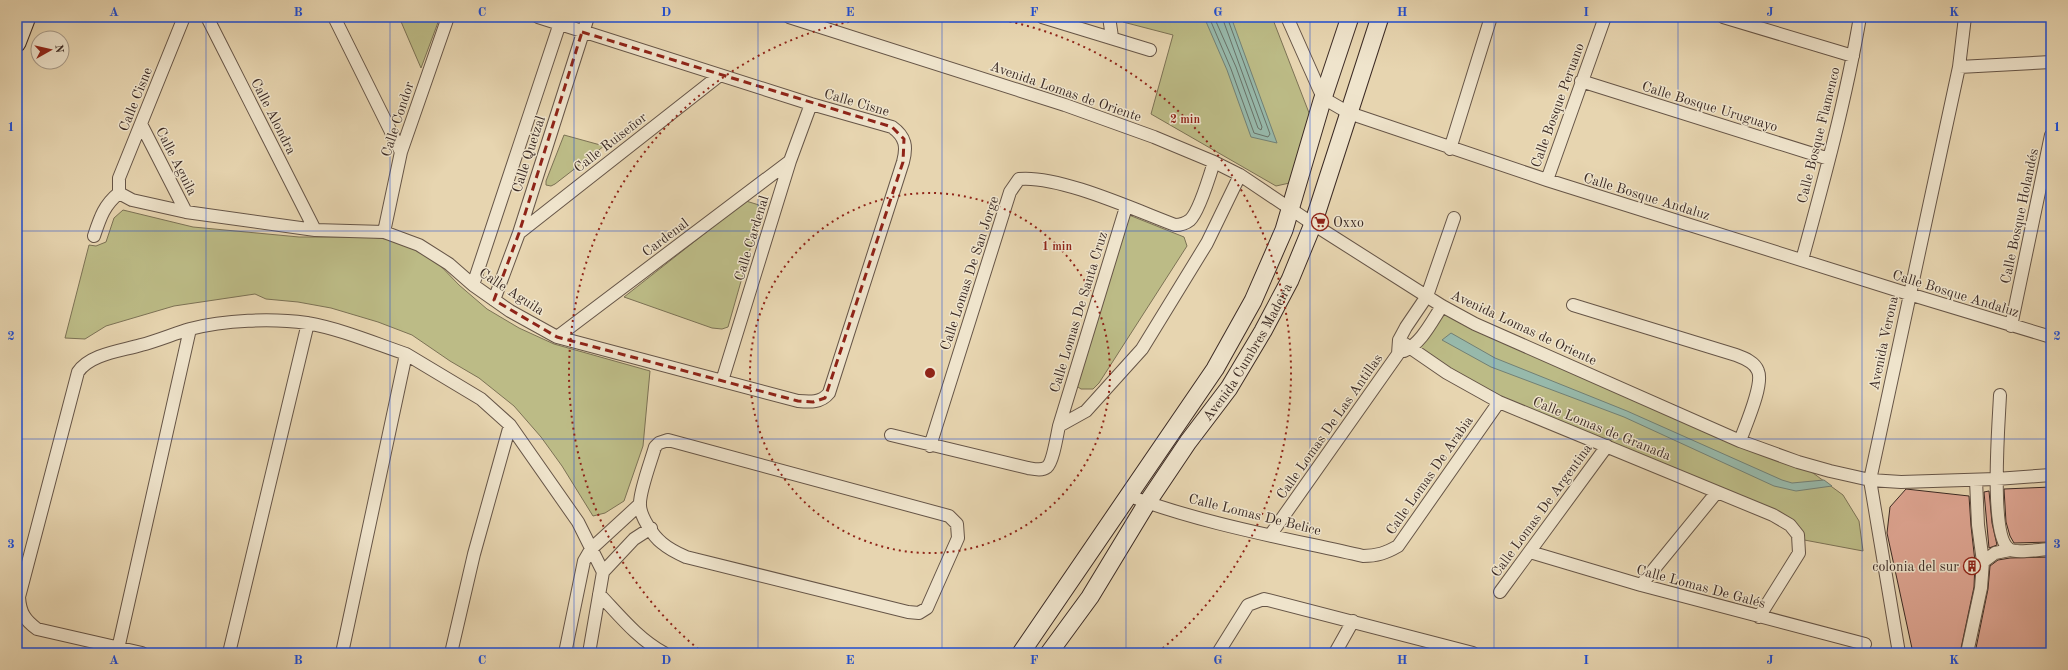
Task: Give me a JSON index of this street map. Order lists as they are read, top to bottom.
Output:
{
  "streets": {
    "street": [
      "Avenida Lomas de Oriente",
      "Calle Cisne",
      "Calle Bosque Peruano",
      "Calle Bosque Uruguayo",
      "Calle Alondra",
      "Calle Condor",
      "Calle Bosque Flamenco",
      "Calle Ruiseñor",
      "Calle Quetzal",
      "Calle Aguila",
      "Calle Bosque Andaluz",
      "Calle Bosque Holandés",
      "Cardenal",
      "Calle Cardenal",
      "Calle Lomas De San Jorge",
      "Calle Lomas De Santa Cruz",
      "Avenida Verona",
      "Avenida Cumbres Madeira",
      "Calle Lomas De Las Antillas",
      "Calle Lomas de Granada",
      "Calle Lomas De Arabia",
      "Calle Lomas De Argentina",
      "Calle Lomas De Belice",
      "Calle Lomas De Galés"
    ]
  },
  "crossings": [
    ["Avenida Lomas de Oriente", "Avenida Verona"],
    ["Avenida Lomas de Oriente", "Avenida Cumbres Madeira"],
    ["Avenida Lomas de Oriente", "Calle Lomas De Las Antillas"],
    ["Calle Cisne", "Calle Ruiseñor"],
    ["Calle Cisne", "Calle Quetzal"],
    ["Calle Cisne", "Calle Aguila"],
    ["Calle Cisne", "Calle Cardenal"],
    ["Calle Bosque Peruano", "Calle Bosque Uruguayo"],
    ["Calle Bosque Peruano", "Calle Bosque Andaluz"],
    ["Calle Bosque Uruguayo", "Calle Bosque Flamenco"],
    ["Calle Alondra", "Calle Aguila"],
    ["Calle Condor", "Calle Aguila"],
    ["Calle Bosque Flamenco", "Calle Bosque Andaluz"],
    ["Calle Ruiseñor", "Calle Quetzal"],
    ["Calle Quetzal", "Calle Aguila"],
    ["Calle Aguila", "Cardenal"],
    ["Calle Aguila", "Calle Cardenal"],
    ["Calle Bosque Andaluz", "Calle Bosque Holandés"],
    ["Calle Bosque Andaluz", "Avenida Verona"],
    ["Calle Bosque Andaluz", "Avenida Cumbres Madeira"],
    ["Cardenal", "Calle Cardenal"],
    ["Calle Lomas De San Jorge", "Calle Lomas De Santa Cruz"],
    ["Avenida Cumbres Madeira", "Calle Lomas De Belice"],
    ["Calle Lomas De Las Antillas", "Calle Lomas de Granada"],
    ["Calle Lomas De Las Antillas", "Calle Lomas De Belice"],
    ["Calle Lomas de Granada", "Calle Lomas De Arabia"],
    ["Calle Lomas de Granada", "Calle Lomas De Argentina"],
    ["Calle Lomas de Granada", "Calle Lomas De Galés"],
    ["Calle Lomas De Arabia", "Calle Lomas De Belice"],
    ["Calle Lomas De Argentina", "Calle Lomas De Galés"]
  ],
  "places": {
    "supermarket": ["Oxxo"],
    "building": ["colonia del sur"]
  },
  "north": "right",
  "grid": {
    "columns": [
      "A",
      "B",
      "C",
      "D",
      "E",
      "F",
      "G",
      "H",
      "I",
      "J",
      "K"
    ],
    "rows": ["1", "2", "3"]
  },
  "rings": ["2 min", "1 min"]
}
